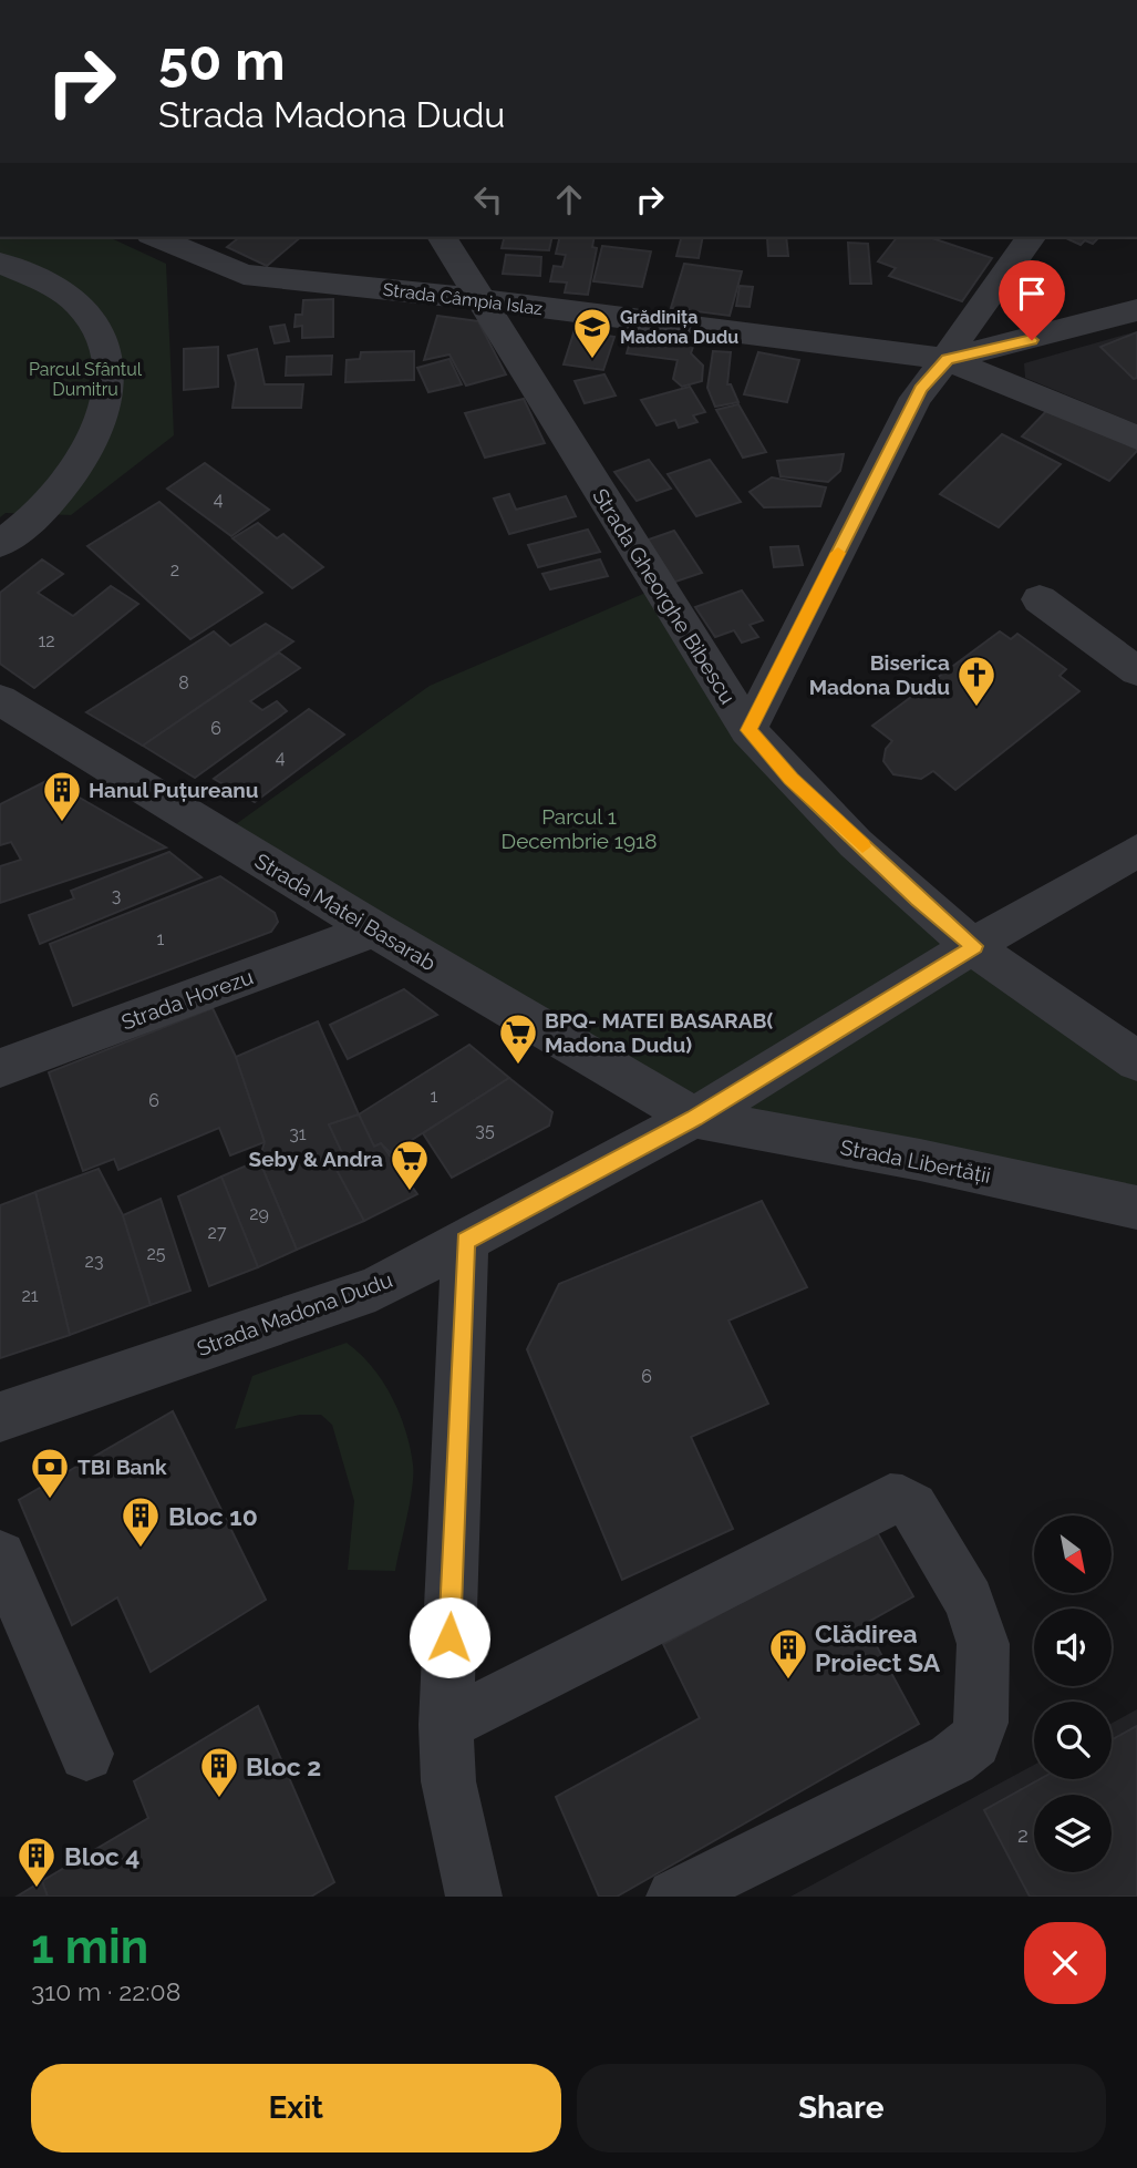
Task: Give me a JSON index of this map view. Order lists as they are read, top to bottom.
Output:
{
  "streets": {
    "street": [
      "Strada Câmpia Islaz",
      "Strada Gheorghe Bibescu",
      "Strada Matei Basarab",
      "Strada Horezu",
      "Strada Libertății",
      "Strada Madona Dudu"
    ]
  },
  "crossings": [
    ["Strada Câmpia Islaz", "Strada Gheorghe Bibescu"],
    ["Strada Gheorghe Bibescu", "Strada Madona Dudu"],
    ["Strada Matei Basarab", "Strada Horezu"],
    ["Strada Matei Basarab", "Strada Libertății"],
    ["Strada Matei Basarab", "Strada Madona Dudu"],
    ["Strada Libertății", "Strada Madona Dudu"]
  ],
  "parks": ["Parcul Sfântul Dumitru", "Parcul 1 Decembrie 1918"],
  "places": {
    "school or university": ["Grădinița Madona Dudu"],
    "church": ["Biserica Madona Dudu"],
    "building": [
      "Hanul Puțureanu",
      "Bloc 10",
      "Clădirea Proiect SA",
      "Bloc 2",
      "Bloc 4"
    ],
    "supermarket": ["BPQ- MATEI BASARAB( Madona Dudu)", "Seby & Andra"],
    "bank": ["TBI Bank"]
  },
  "house_numbers": [
    "4",
    "2",
    "12",
    "8",
    "6",
    "4",
    "3",
    "1",
    "1",
    "6",
    "35",
    "31",
    "29",
    "27",
    "25",
    "23",
    "21",
    "6",
    "2"
  ],
  "north": "bottom right",
  "page": {
    "turn": ["50 m", "Strada Madona Dudu"],
    "heading": ["1 min", "310 m · 22:08"],
    "buttons": ["Exit", "Share"]
  }
}
